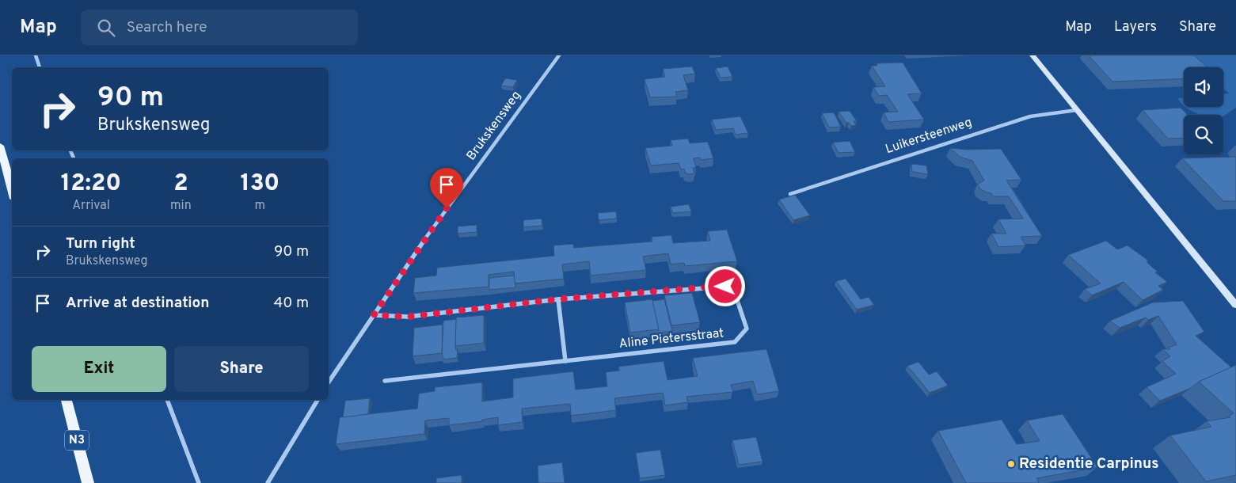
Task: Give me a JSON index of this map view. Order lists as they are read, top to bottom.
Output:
{
  "streets": {
    "main road": ["N3"],
    "street": ["Brukskensweg", "Luikersteenweg", "Aline Pietersstraat"]
  },
  "crossings": [
    ["Brukskensweg", "Aline Pietersstraat"]
  ],
  "places": ["Residentie Carpinus"],
  "page": {
    "header": "Map",
    "search": "Search here",
    "nav": ["Map", "Layers", "Share"],
    "turn": ["90 m", "Brukskensweg"],
    "eta": [
      "12:20",
      "Arrival",
      "2",
      "min",
      "130",
      "m"
    ],
    "list": [
      {
        "name": "Turn right",
        "note": "Brukskensweg",
        "value": "90 m"
      },
      {
        "name": "Arrive at destination",
        "value": "40 m"
      }
    ],
    "buttons": ["Exit", "Share"]
  }
}
